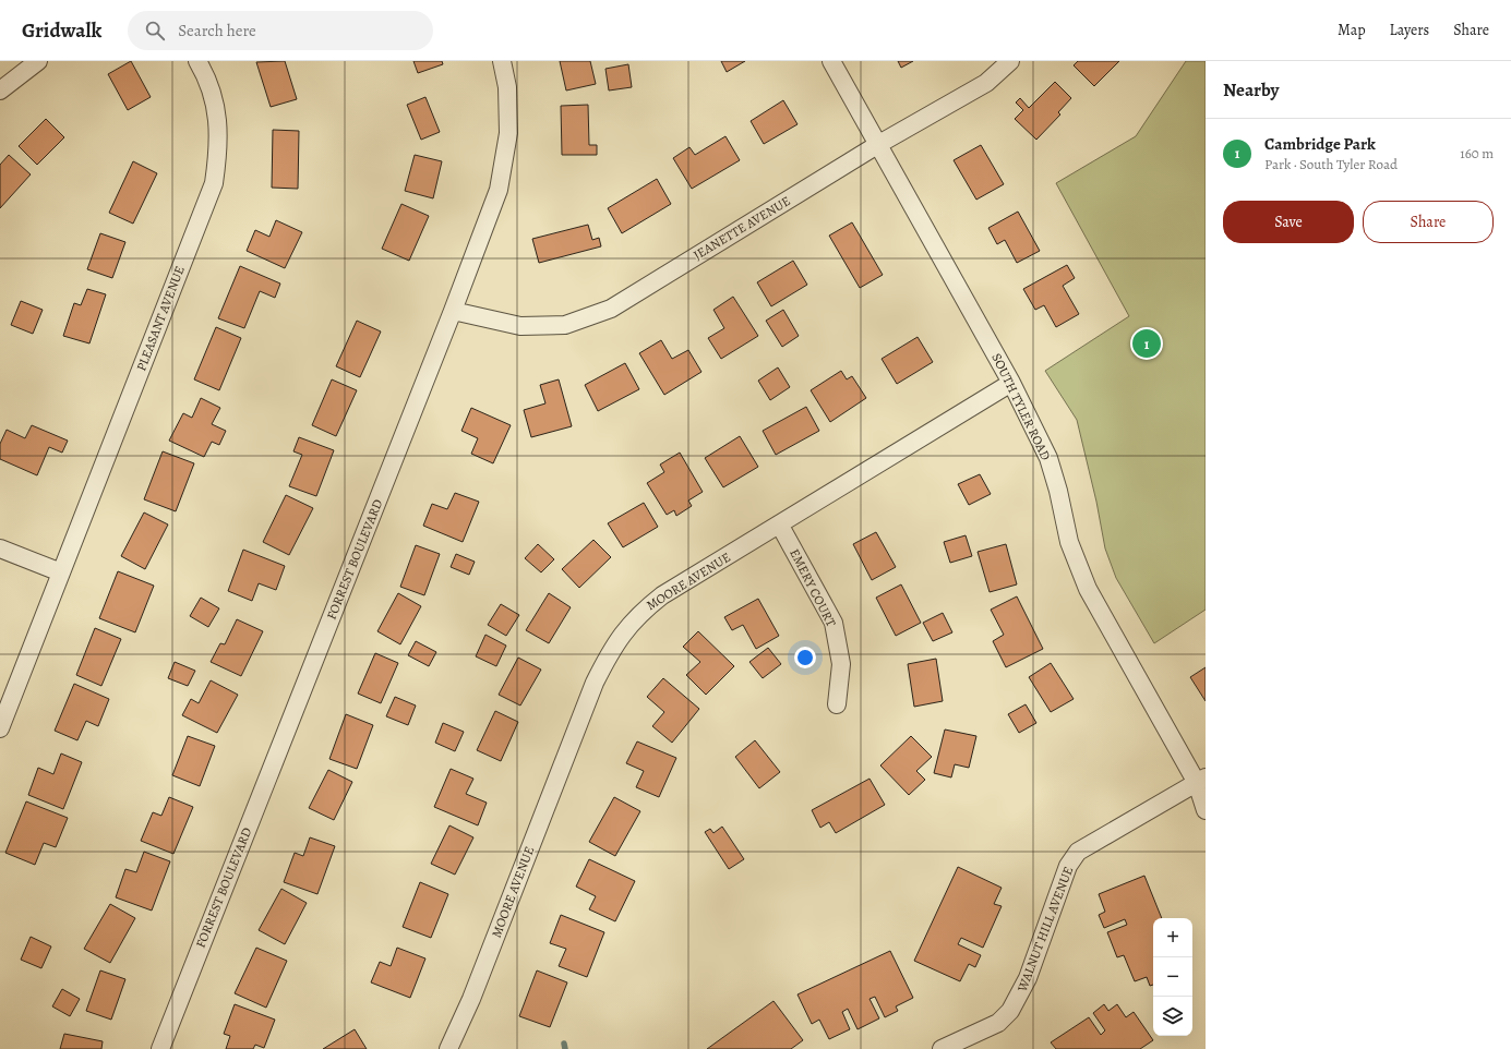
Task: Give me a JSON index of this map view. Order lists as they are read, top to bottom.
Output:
{
  "streets": {
    "street": [
      "JEANETTE AVENUE",
      "PLEASANT AVENUE",
      "SOUTH TYLER ROAD",
      "FORREST BOULEVARD",
      "MOORE AVENUE",
      "EMERY COURT",
      "WALNUT HILL AVENUE"
    ]
  },
  "crossings": [
    ["JEANETTE AVENUE", "SOUTH TYLER ROAD"],
    ["JEANETTE AVENUE", "FORREST BOULEVARD"],
    ["SOUTH TYLER ROAD", "MOORE AVENUE"],
    ["SOUTH TYLER ROAD", "WALNUT HILL AVENUE"],
    ["MOORE AVENUE", "EMERY COURT"]
  ],
  "page": {
    "header": "Gridwalk",
    "search": "Search here",
    "nav": ["Map", "Layers", "Share"],
    "heading": "Nearby",
    "list": [
      {
        "mark": "1",
        "name": "Cambridge Park",
        "note": "Park · South Tyler Road",
        "value": "160 m"
      }
    ],
    "buttons": ["Save", "Share"],
    "pins": "1",
    "map_buttons": ["+", "−"]
  }
}
